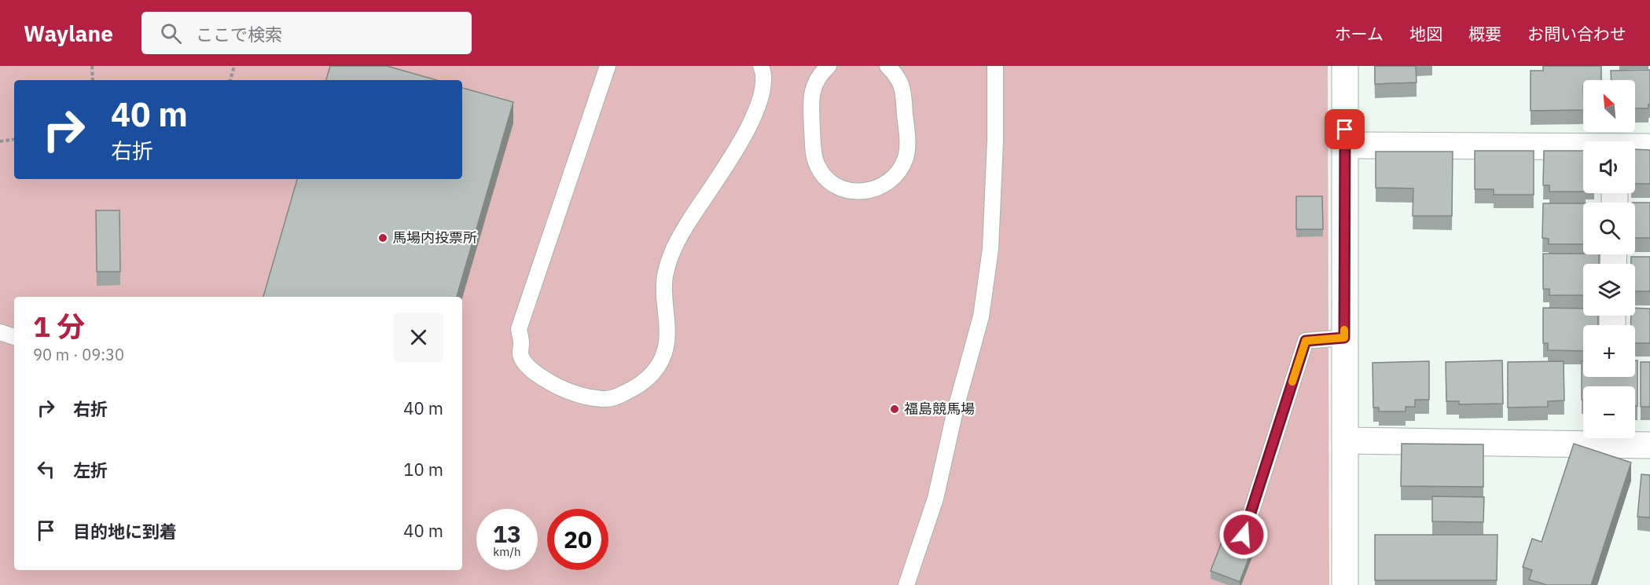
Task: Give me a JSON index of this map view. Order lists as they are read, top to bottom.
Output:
{
  "places": ["馬場内投票所", "福島競馬場"],
  "north": "top left",
  "page": {
    "header": "Waylane",
    "search": "ここで検索",
    "nav": [
      "ホーム",
      "地図",
      "概要",
      "お問い合わせ"
    ],
    "map_buttons": ["+", "−"],
    "turn": ["40 m", "右折"],
    "heading": ["1 分", "90 m · 09:30"],
    "list": [
      {
        "name": "右折",
        "value": "40 m"
      },
      {
        "name": "左折",
        "value": "10 m"
      },
      {
        "name": "目的地に到着",
        "value": "40 m"
      }
    ],
    "speed": "13 km/h",
    "limit": "20"
  }
}
